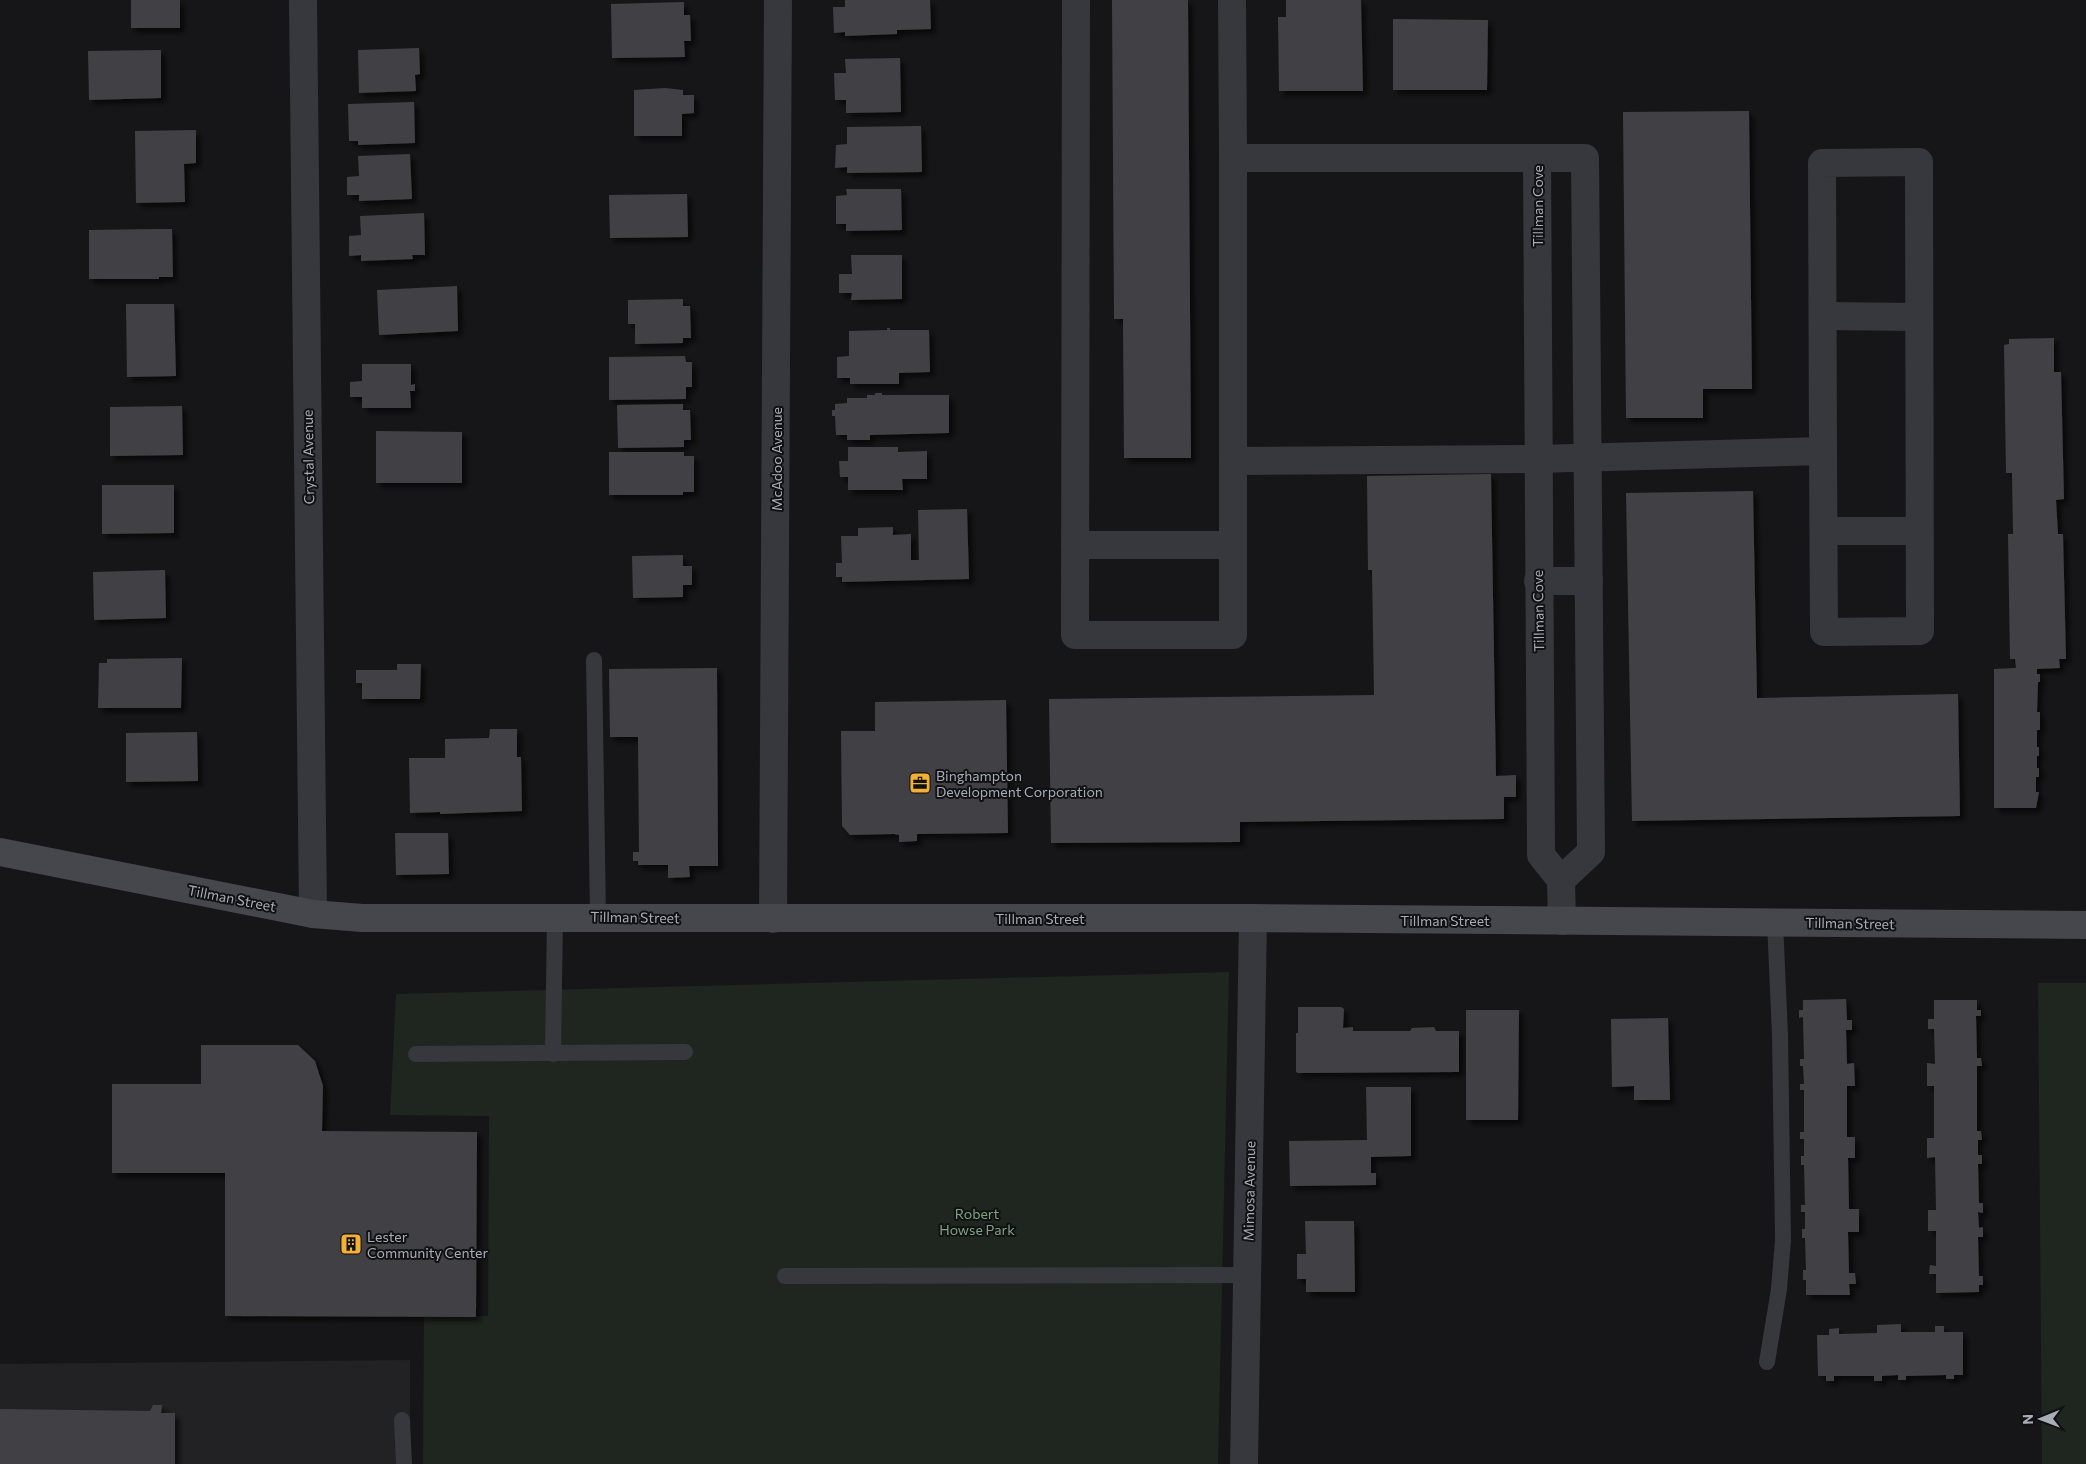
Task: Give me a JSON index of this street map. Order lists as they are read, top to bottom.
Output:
{
  "streets": {
    "main road": ["Tillman Street"],
    "street": [
      "Tillman Cove",
      "Crystal Avenue",
      "McAdoo Avenue",
      "Mimosa Avenue"
    ]
  },
  "crossings": [
    ["Crystal Avenue", "Tillman Street"],
    ["McAdoo Avenue", "Tillman Street"],
    ["Tillman Street", "Mimosa Avenue"]
  ],
  "parks": ["Robert Howse Park"],
  "places": {
    "office": ["Binghampton Development Corporation"],
    "building": ["Lester Community Center"]
  },
  "north": "left"
}
